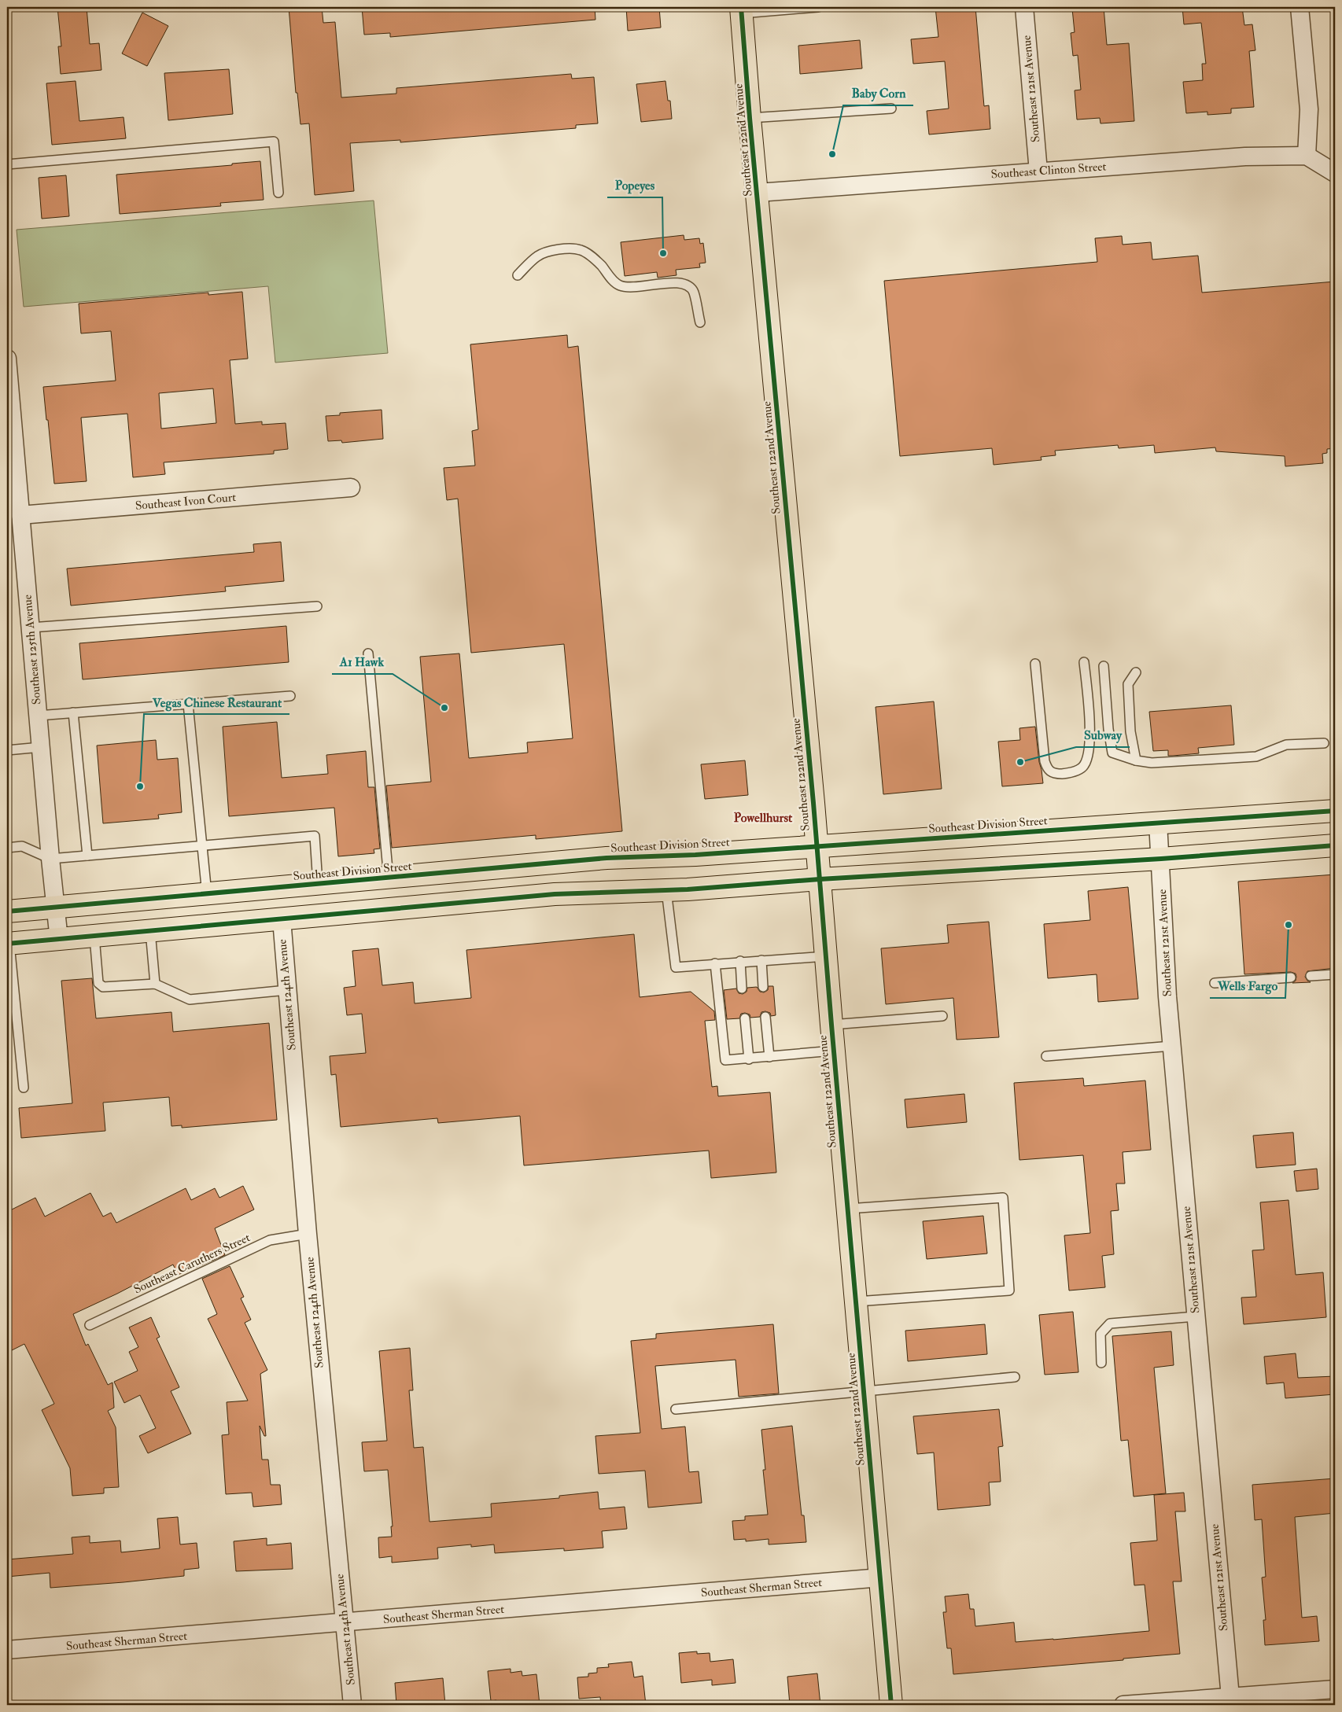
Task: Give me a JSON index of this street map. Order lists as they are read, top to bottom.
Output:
{
  "streets": {
    "main road": ["Southeast 122nd Avenue", "Southeast Division Street"],
    "street": [
      "Southeast 121st Avenue",
      "Southeast Clinton Street",
      "Southeast Ivon Court",
      "Southeast 125th Avenue",
      "Southeast 124th Avenue",
      "Southeast Sherman Street"
    ],
    "lane": ["Southeast Caruthers Street"]
  },
  "crossings": [
    ["Southeast 121st Avenue", "Southeast Clinton Street"],
    ["Southeast 121st Avenue", "Southeast Division Street"],
    ["Southeast 122nd Avenue", "Southeast Clinton Street"],
    ["Southeast 122nd Avenue", "Southeast Division Street"],
    ["Southeast 122nd Avenue", "Southeast Sherman Street"],
    ["Southeast Ivon Court", "Southeast 125th Avenue"],
    ["Southeast 125th Avenue", "Southeast Division Street"],
    ["Southeast 124th Avenue", "Southeast Caruthers Street"],
    ["Southeast 124th Avenue", "Southeast Sherman Street"]
  ],
  "districts": ["Powellhurst"],
  "places": [
    "Baby Corn",
    "Popeyes",
    "A1 Hawk",
    "Subway",
    "Vegas Chinese Restaurant",
    "Wells Fargo"
  ]
}
